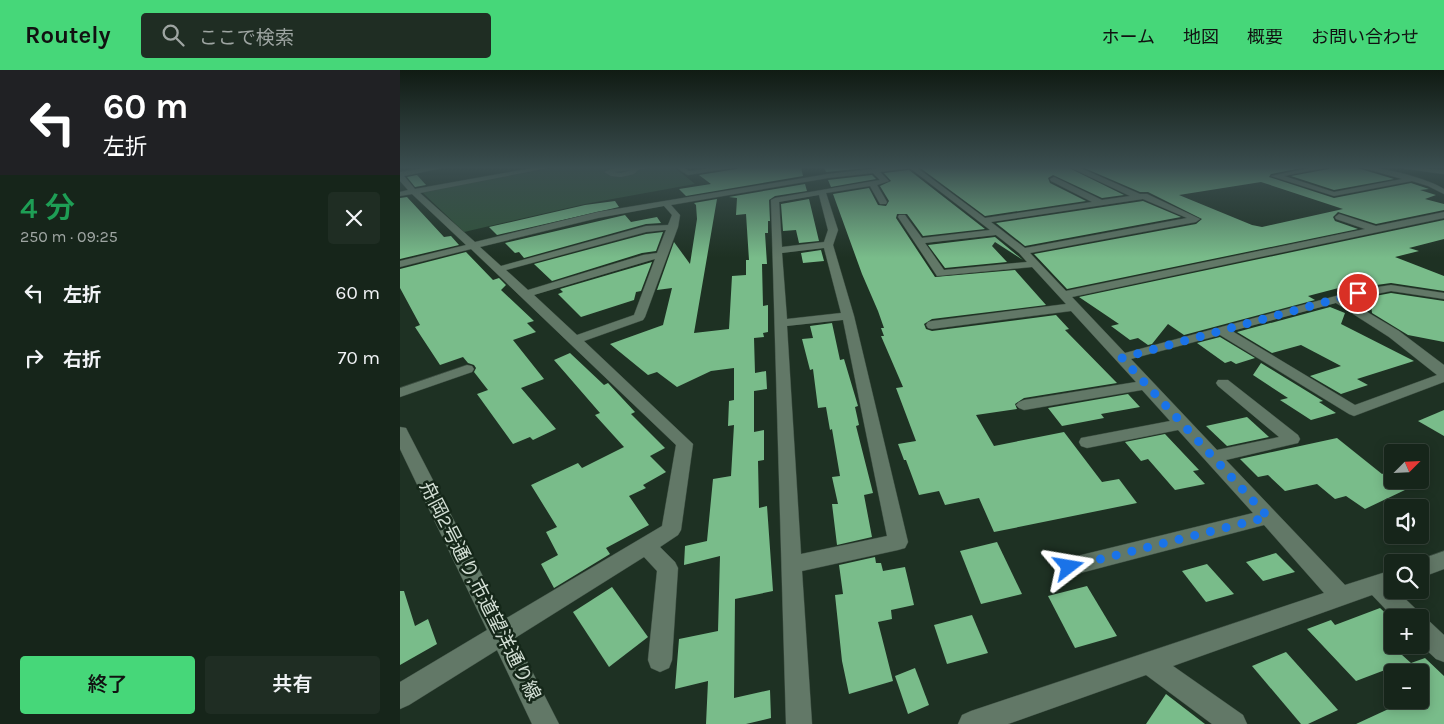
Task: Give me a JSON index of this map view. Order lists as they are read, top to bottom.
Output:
{
  "streets": {
    "street": ["舟岡2号通り,市道望洋通り線"]
  },
  "north": "top right",
  "page": {
    "header": "Routely",
    "search": "ここで検索",
    "nav": [
      "ホーム",
      "地図",
      "概要",
      "お問い合わせ"
    ],
    "turn": ["60 m", "左折"],
    "heading": ["4 分", "250 m · 09:25"],
    "list": [
      {
        "name": "左折",
        "value": "60 m"
      },
      {
        "name": "右折",
        "value": "70 m"
      }
    ],
    "map_buttons": ["+", "−"],
    "buttons": ["終了", "共有"]
  }
}
